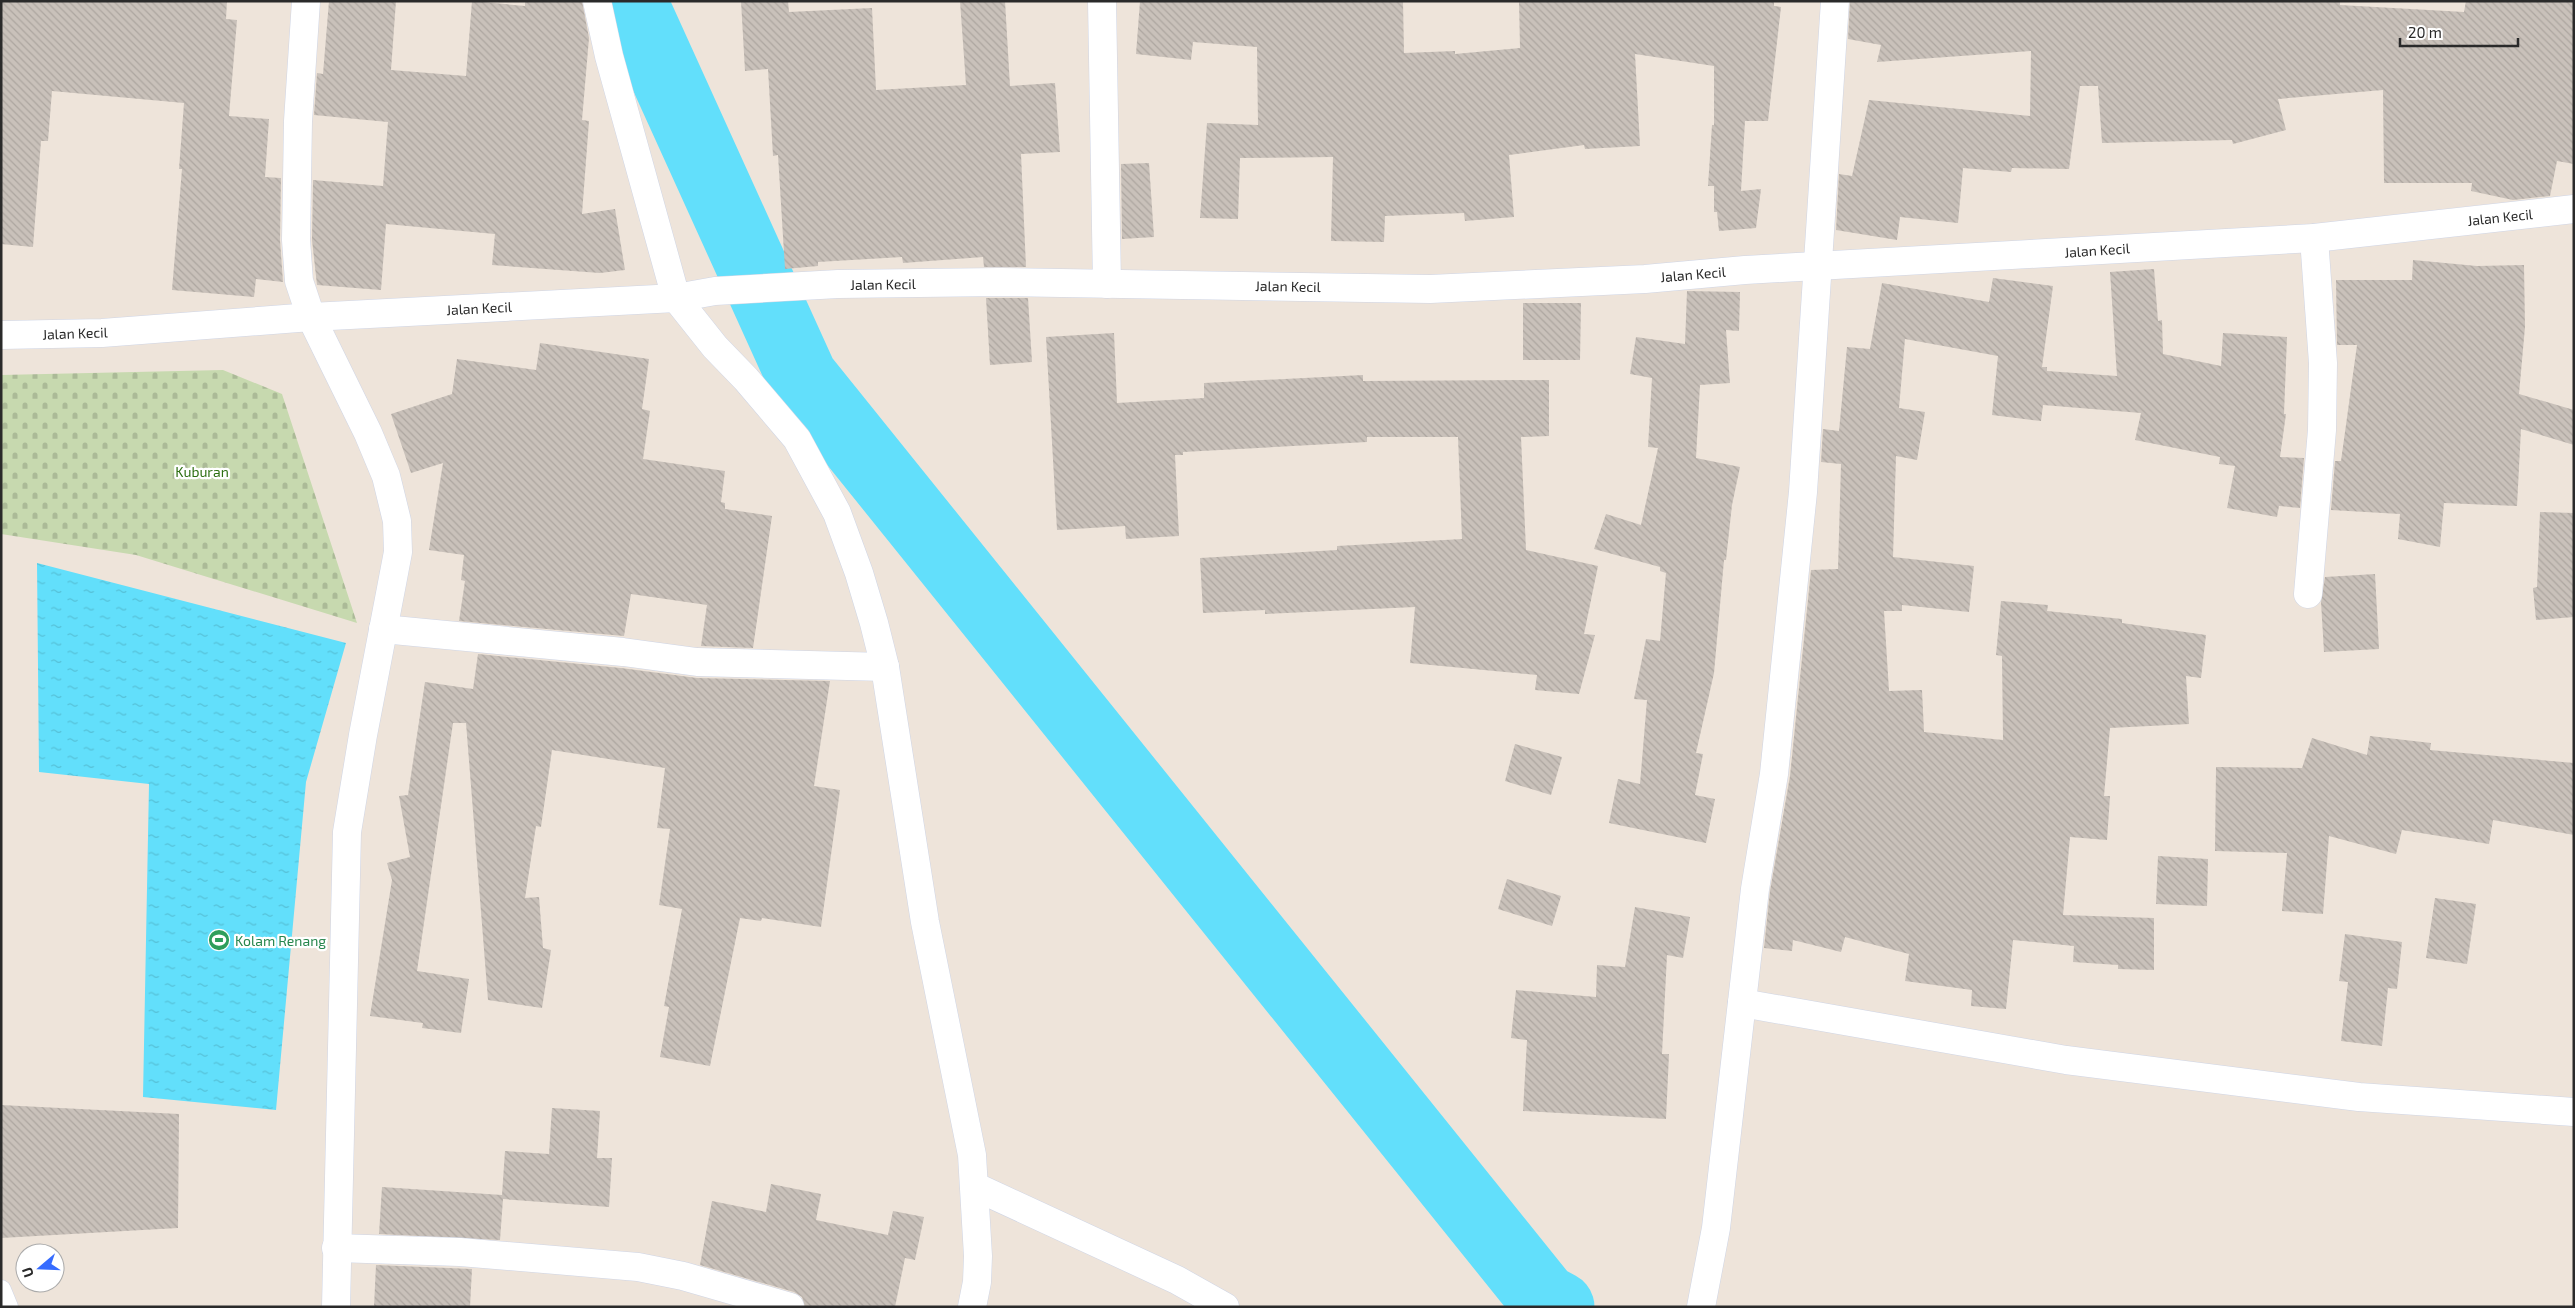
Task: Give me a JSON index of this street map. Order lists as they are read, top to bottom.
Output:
{
  "streets": {
    "street": ["Jalan Kecil"]
  },
  "parks": ["Kuburan"],
  "places": {
    "sports": ["Kolam Renang"]
  },
  "scale_bar": "20 m",
  "north": "left"
}
